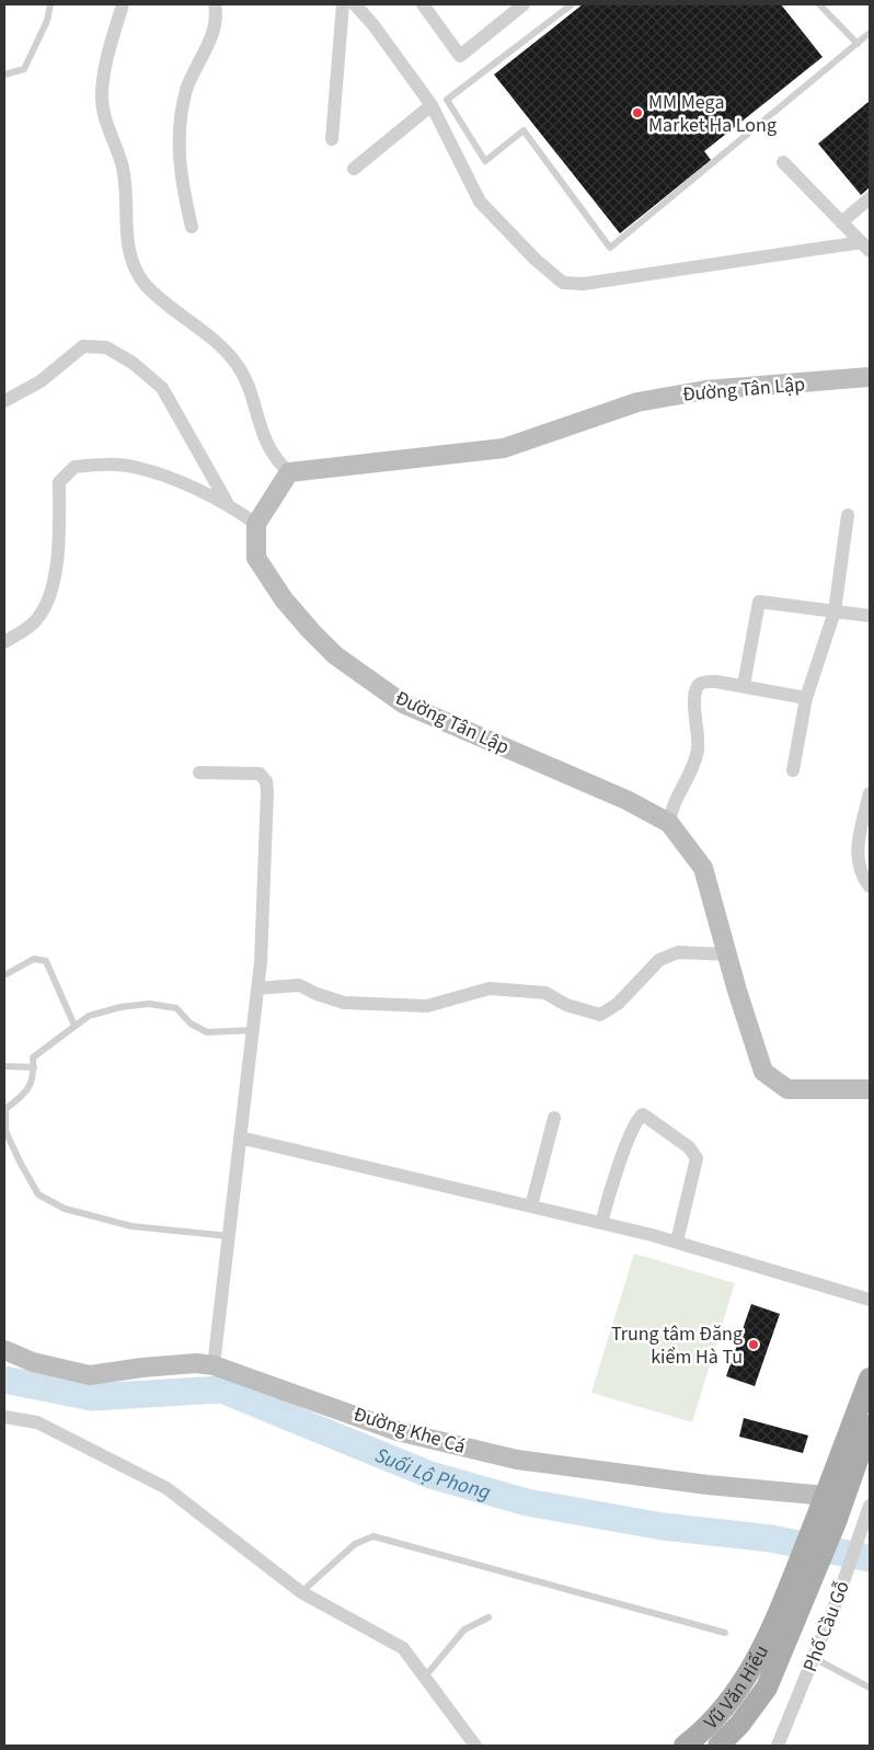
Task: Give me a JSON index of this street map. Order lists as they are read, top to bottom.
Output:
{
  "streets": {
    "main road": ["Vũ Văn Hiếu"],
    "street": ["Đường Tân Lập", "Đường Khe Cá", "Phố Cầu Gỗ"]
  },
  "water": ["Suối Lộ Phong"],
  "places": ["MM Mega Market Ha Long", "Trung tâm Đăng kiểm Hà Tu"]
}
